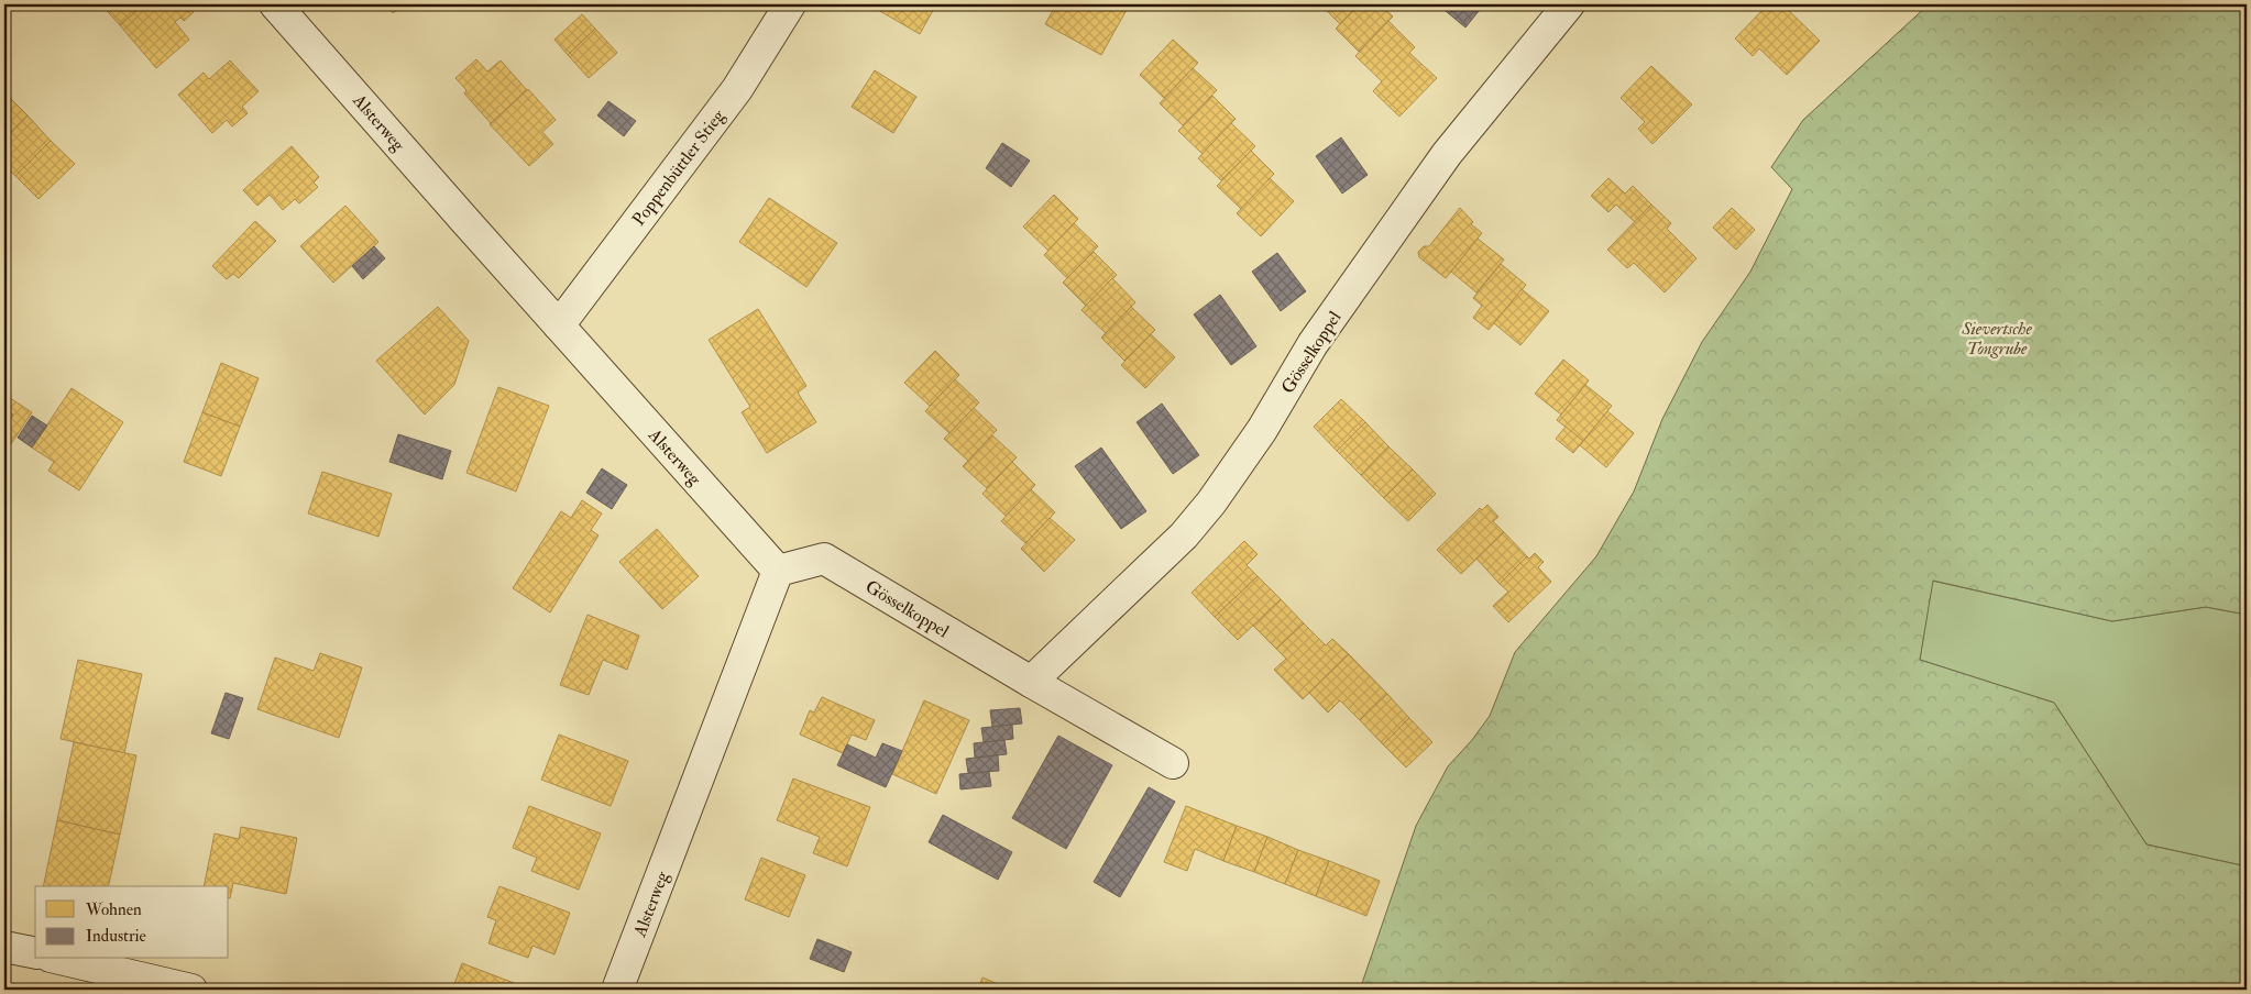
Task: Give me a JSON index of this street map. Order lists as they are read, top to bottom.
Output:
{
  "streets": {
    "street": ["Alsterweg", "Poppenbüttler Stieg", "Gösselkoppel"]
  },
  "crossings": [
    ["Alsterweg", "Poppenbüttler Stieg"],
    ["Alsterweg", "Gösselkoppel"]
  ],
  "parks": ["Sievertsche Tongrube"],
  "legend": ["Wohnen", "Industrie"]
}
